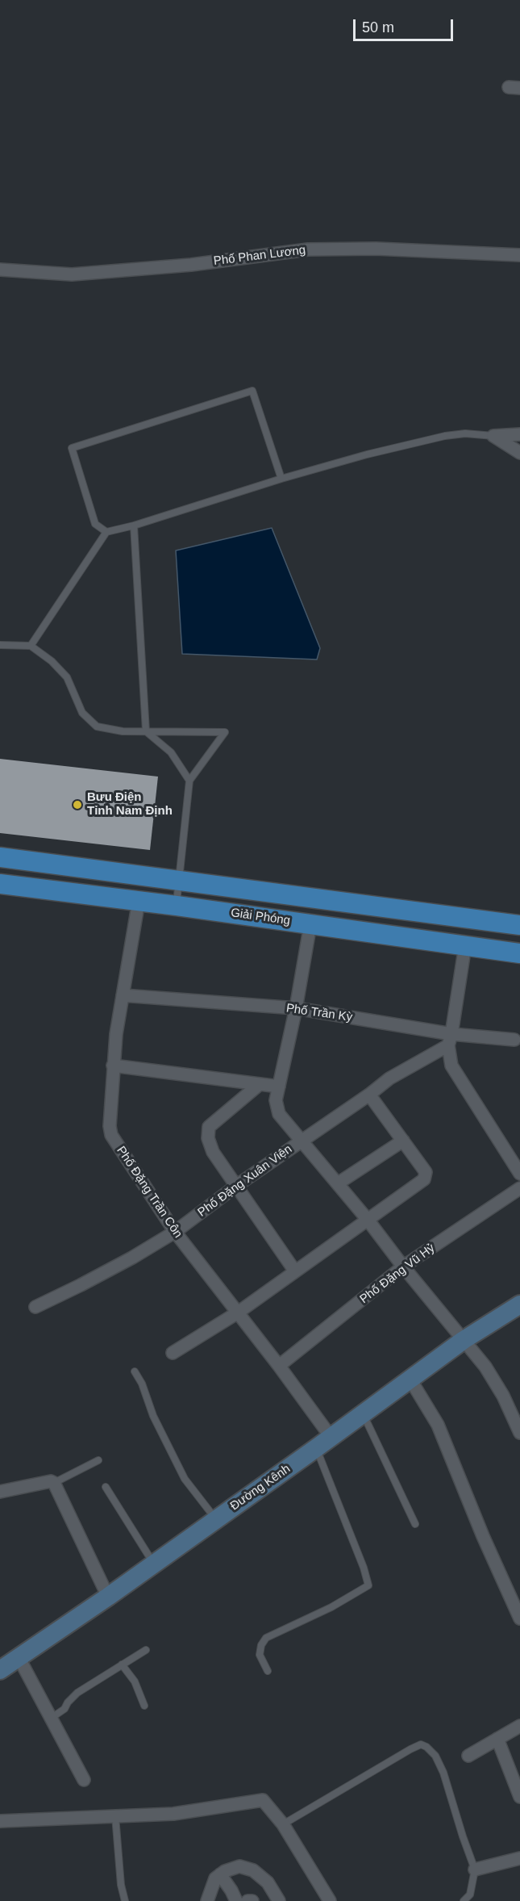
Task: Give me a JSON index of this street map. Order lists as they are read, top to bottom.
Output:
{
  "streets": {
    "main road": ["Giải Phóng"],
    "street": [
      "Phố Phan Lương",
      "Phố Trần Kỳ",
      "Phố Đặng Xuân Viện",
      "Phố Đặng Trần Côn",
      "Phố Đặng Vũ Hỷ",
      "Đường Kênh"
    ]
  },
  "crossings": [
    ["Giải Phóng", "Phố Đặng Trần Côn"],
    ["Phố Trần Kỳ", "Phố Đặng Xuân Viện"],
    ["Phố Trần Kỳ", "Phố Đặng Trần Côn"],
    ["Phố Đặng Xuân Viện", "Phố Đặng Trần Côn"],
    ["Phố Đặng Trần Côn", "Phố Đặng Vũ Hỷ"],
    ["Phố Đặng Trần Côn", "Đường Kênh"]
  ],
  "places": ["Bưu Điện Tỉnh Nam Định"],
  "scale_bar": "50 m"
}
